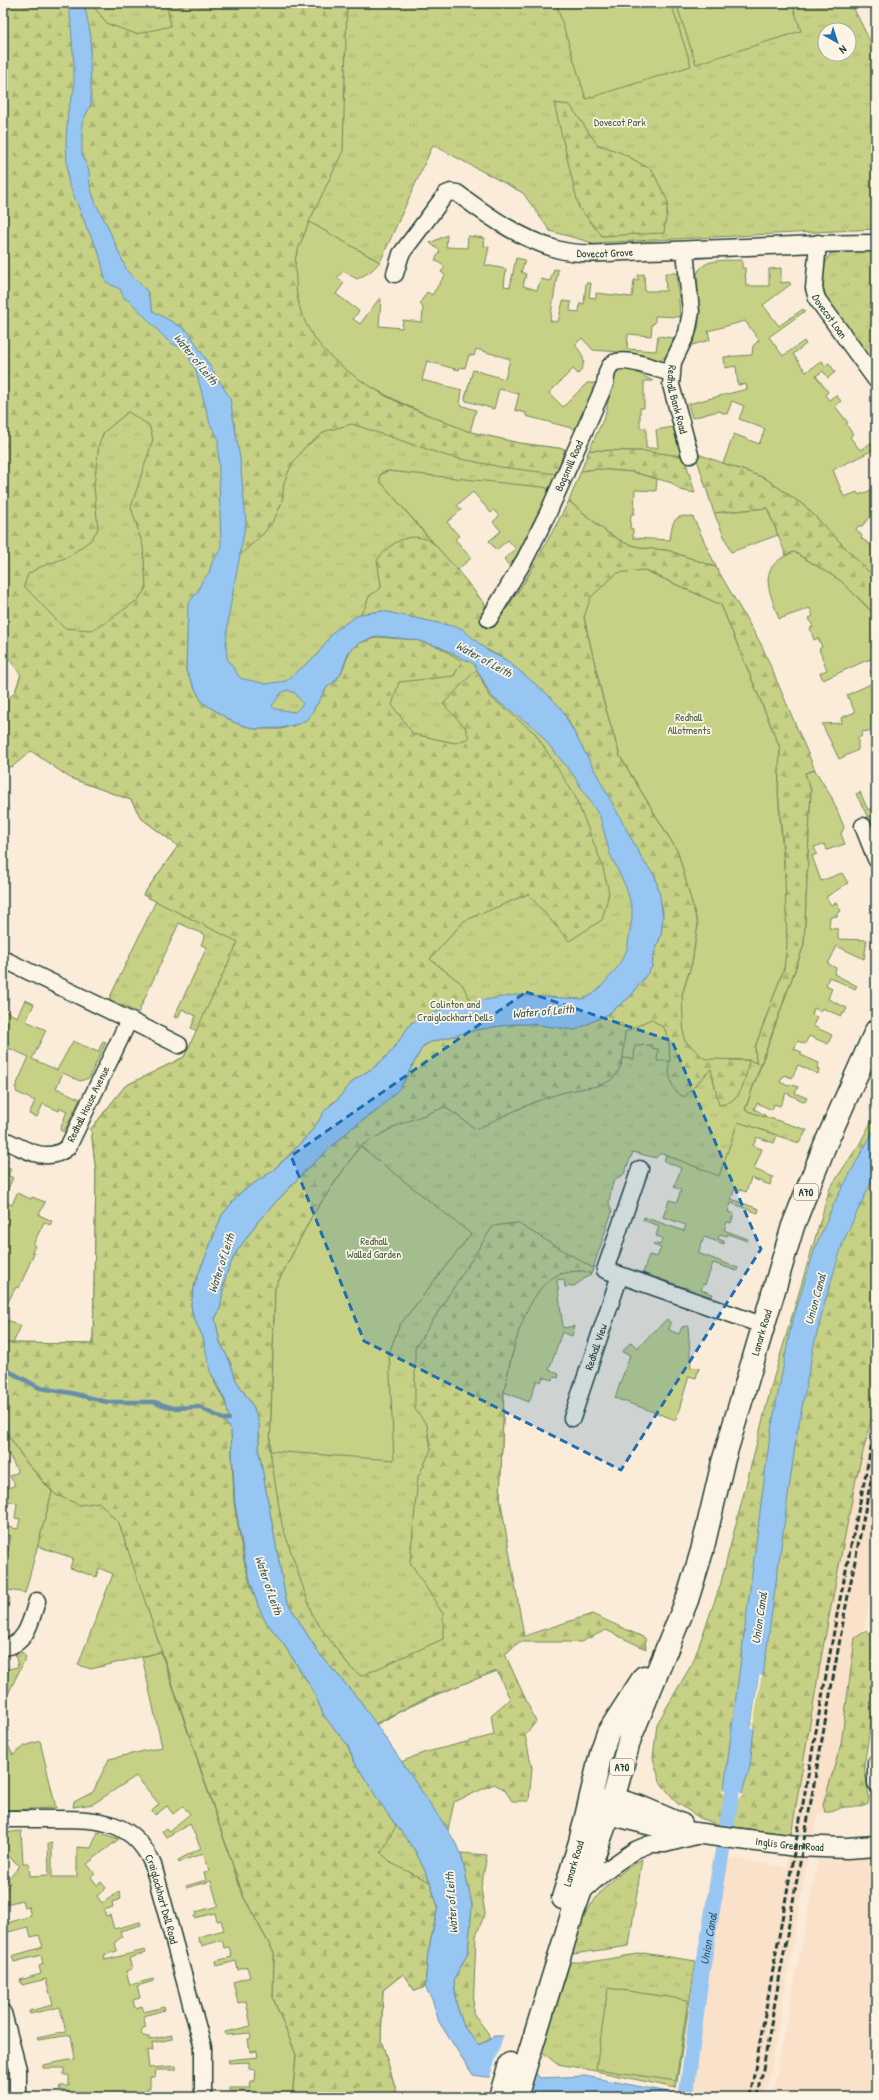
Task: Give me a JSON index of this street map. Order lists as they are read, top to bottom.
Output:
{
  "streets": {
    "main road": ["A70", "Lanark Road"],
    "street": [
      "Dovecot Grove",
      "Dovecot Loan",
      "Redhall Bank Road",
      "Bogsmill Road",
      "Redhall House Avenue",
      "Redhall View",
      "Inglis Green Road",
      "Craiglockhart Dell Road"
    ]
  },
  "crossings": [
    ["Dovecot Grove", "Dovecot Loan"],
    ["Dovecot Grove", "Redhall Bank Road"],
    ["Redhall Bank Road", "Bogsmill Road"],
    ["Lanark Road", "Inglis Green Road"]
  ],
  "water": ["Water of Leith", "Union Canal"],
  "parks": [
    "Dovecot Park",
    "Redhall Allotments",
    "Colinton and Craiglockhart Dells",
    "Redhall Walled Garden"
  ],
  "north": "bottom right"
}
